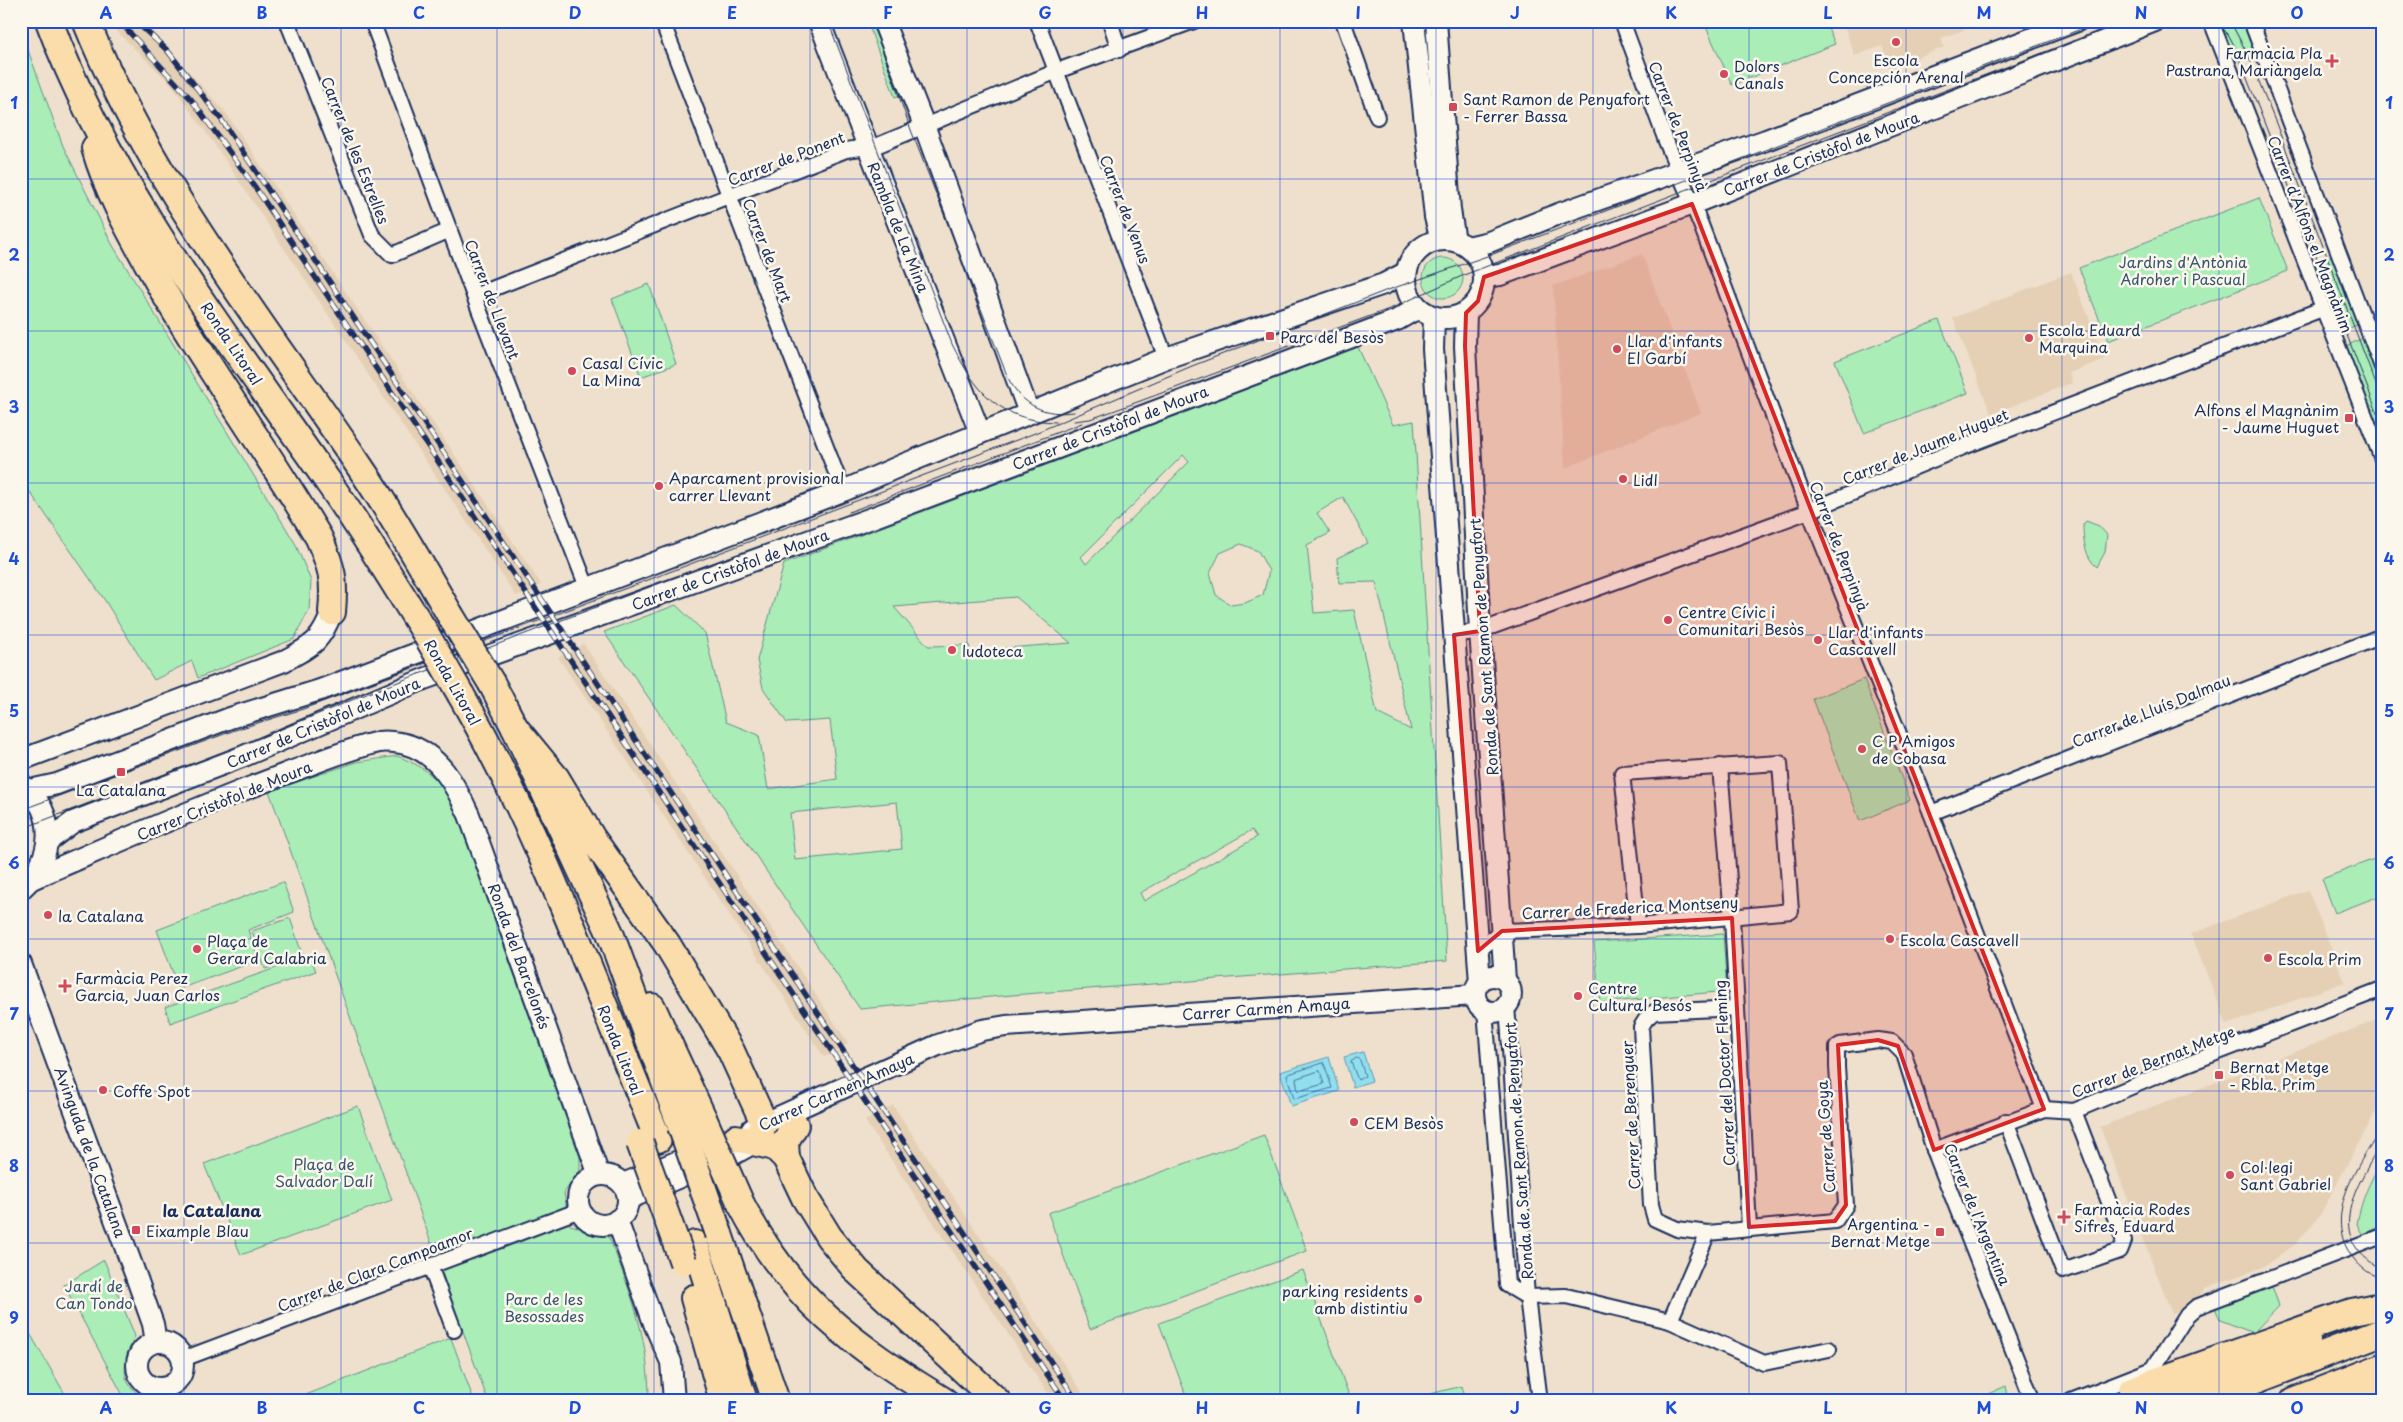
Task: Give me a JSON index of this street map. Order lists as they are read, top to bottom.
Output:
{
  "streets": {
    "highway": ["Ronda Litoral"],
    "street": [
      "Carrer de Perpinyà",
      "Carrer de les Estrelles",
      "Carrer de Cristòfol de Moura",
      "Carrer de Ponent",
      "Carrer de Venus",
      "Rambla de La Mina",
      "Carrer d'Alfons el Magnànim",
      "Carrer de Mart",
      "Carrer de Llevant",
      "Carrer de Jaume Huguet",
      "Ronda de Sant Ramon de Penyafort",
      "Carrer de Lluís Dalmau",
      "Carrer Cristòfol de Moura",
      "Carrer de Frederica Montseny",
      "Ronda del Barcelonés",
      "Carrer Carmen Amaya",
      "Carrer de Bernat Metge",
      "Carrer del Doctor Fleming",
      "Carrer de Berenguer",
      "Carrer de Goya",
      "Avinguda de la Catalana",
      "Carrer de l'Argentina",
      "Carrer de Clara Campoamor"
    ]
  },
  "crossings": [
    ["Carrer de Perpinyà", "Carrer de Cristòfol de Moura"],
    ["Carrer de Perpinyà", "Carrer de Jaume Huguet"],
    ["Carrer de Perpinyà", "Carrer de Lluís Dalmau"],
    ["Carrer de Perpinyà", "Carrer de Bernat Metge"],
    ["Carrer de les Estrelles", "Carrer de Llevant"],
    ["Carrer de Cristòfol de Moura", "Carrer de Venus"],
    ["Carrer de Cristòfol de Moura", "Rambla de La Mina"],
    ["Carrer de Cristòfol de Moura", "Carrer de Mart"],
    ["Carrer de Cristòfol de Moura", "Carrer de Llevant"],
    ["Carrer de Cristòfol de Moura", "Ronda de Sant Ramon de Penyafort"],
    ["Carrer de Ponent", "Carrer de Venus"],
    ["Carrer de Ponent", "Rambla de La Mina"],
    ["Carrer de Ponent", "Carrer de Mart"],
    ["Carrer de Ponent", "Carrer de Llevant"],
    ["Carrer d'Alfons el Magnànim", "Carrer de Jaume Huguet"],
    ["Carrer de Jaume Huguet", "Ronda de Sant Ramon de Penyafort"],
    ["Ronda de Sant Ramon de Penyafort", "Carrer de Frederica Montseny"],
    ["Ronda de Sant Ramon de Penyafort", "Carrer Carmen Amaya"],
    ["Carrer Cristòfol de Moura", "Ronda del Barcelonés"],
    ["Carrer de Frederica Montseny", "Carrer del Doctor Fleming"],
    ["Ronda del Barcelonés", "Carrer Carmen Amaya"],
    ["Ronda del Barcelonés", "Carrer de Clara Campoamor"],
    ["Carrer Carmen Amaya", "Carrer de Clara Campoamor"],
    ["Carrer de Bernat Metge", "Carrer de l'Argentina"],
    ["Carrer del Doctor Fleming", "Carrer de Berenguer"],
    ["Carrer del Doctor Fleming", "Carrer de Goya"],
    ["Carrer de Goya", "Carrer de l'Argentina"],
    ["Avinguda de la Catalana", "Carrer de Clara Campoamor"]
  ],
  "districts": ["la Catalana"],
  "parks": [
    "Jardins d'Antònia Adroher i Pascual",
    "Plaça de Salvador Dalí",
    "Jardí de Can Tondo",
    "Parc de les Besossades"
  ],
  "places": {
    "other": [
      "Escola Concepción Arenal",
      "Dolors Canals",
      "Escola Eduard Marquina",
      "Llar d'infants El Garbí",
      "Casal Cívic La Mina",
      "Lidl",
      "Aparcament provisional carrer Llevant",
      "Centre Cívic i Comunitari Besòs",
      "Llar d'infants Cascavell",
      "ludoteca",
      "C P Amigos de Cobasa",
      "la Catalana",
      "Escola Cascavell",
      "Plaça de Gerard Calabria",
      "Escola Prim",
      "Centre Cultural Besós",
      "Coffe Spot",
      "CEM Besòs",
      "Col·legi Sant Gabriel",
      "parking residents amb distintiu"
    ],
    "health": ["Farmàcia Pla Pastrana, Mariàngela", "Farmàcia Perez Garcia, Juan Carlos", "Farmàcia Rodes Sifres, Eduard"],
    "transit": [
      "Sant Ramon de Penyafort - Ferrer Bassa",
      "Parc del Besòs",
      "Alfons el Magnànim - Jaume Huguet",
      "La Catalana",
      "Bernat Metge - Rbla. Prim",
      "Eixample Blau",
      "Argentina - Bernat Metge"
    ]
  },
  "grid": {
    "columns": [
      "A",
      "B",
      "C",
      "D",
      "E",
      "F",
      "G",
      "H",
      "I",
      "J",
      "K",
      "L",
      "M",
      "N",
      "O"
    ],
    "rows": [
      "1",
      "2",
      "3",
      "4",
      "5",
      "6",
      "7",
      "8",
      "9"
    ]
  }
}
